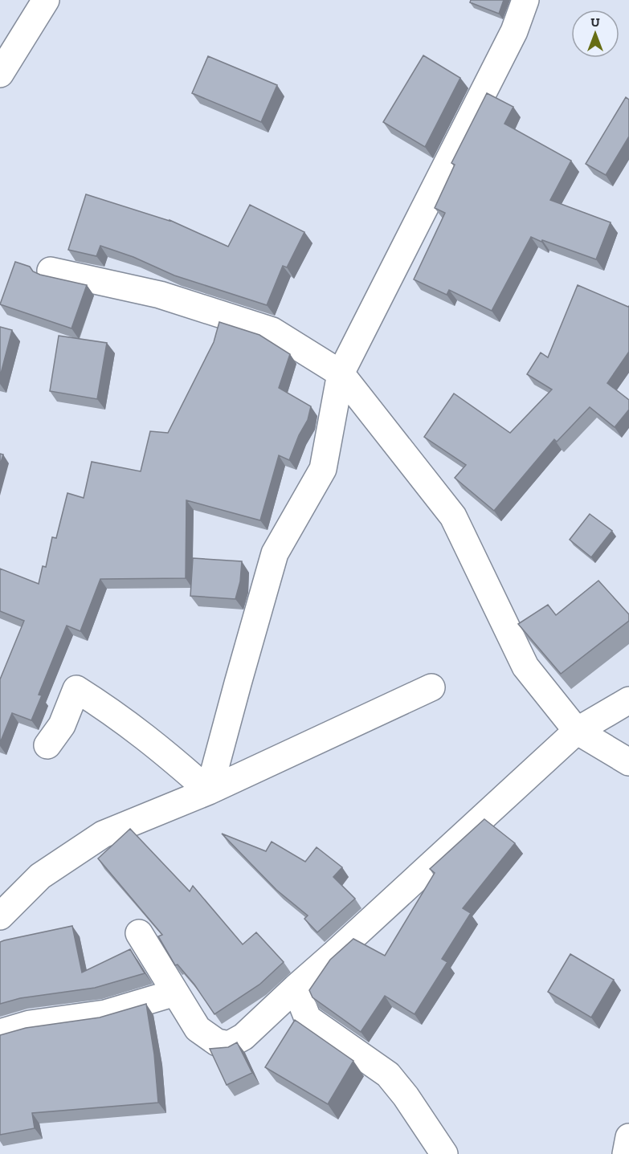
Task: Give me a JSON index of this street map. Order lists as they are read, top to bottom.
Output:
{
  "north": "top"
}
